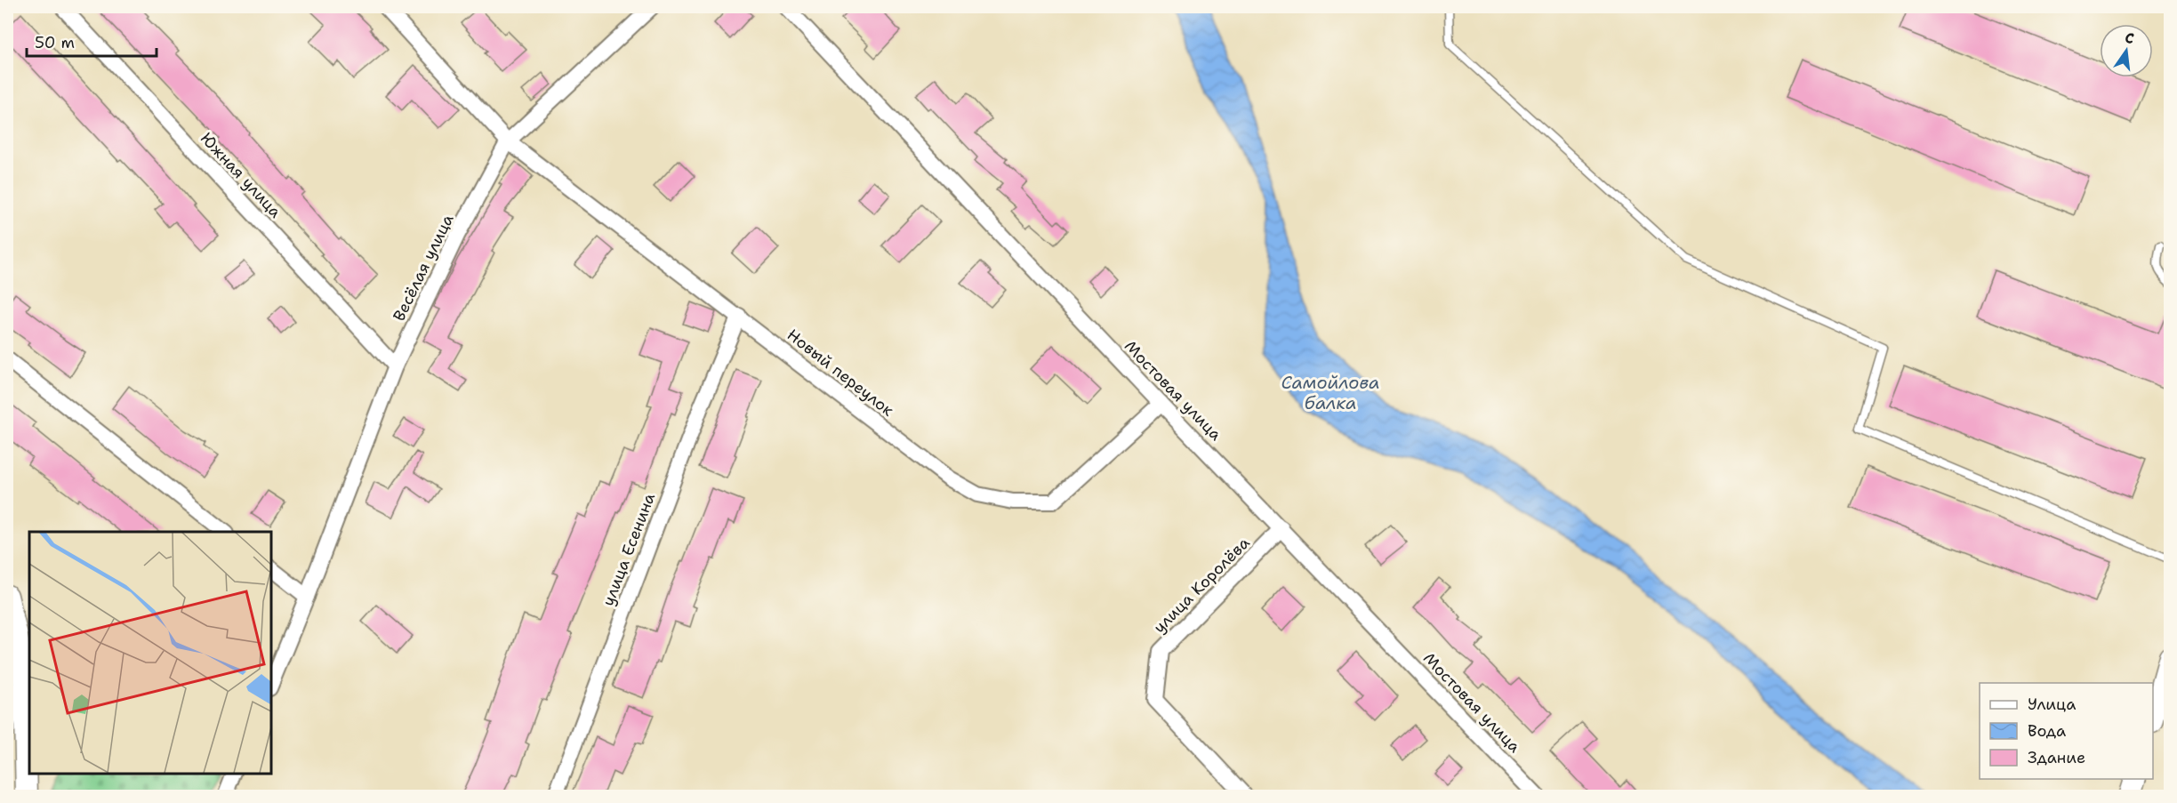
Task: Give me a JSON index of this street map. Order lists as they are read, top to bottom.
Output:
{
  "streets": {
    "street": [
      "Южная улица",
      "Весёлая улица",
      "Новый переулок",
      "Мостовая улица",
      "улица Есенина",
      "улица Королёва"
    ]
  },
  "crossings": [
    ["Южная улица", "Весёлая улица"],
    ["Весёлая улица", "Новый переулок"],
    ["Новый переулок", "Мостовая улица"],
    ["Новый переулок", "улица Есенина"],
    ["Мостовая улица", "улица Королёва"]
  ],
  "water": ["Самойлова балка"],
  "legend": ["Улица", "Вода", "Здание"],
  "scale_bar": "50 m",
  "north": "top"
}
